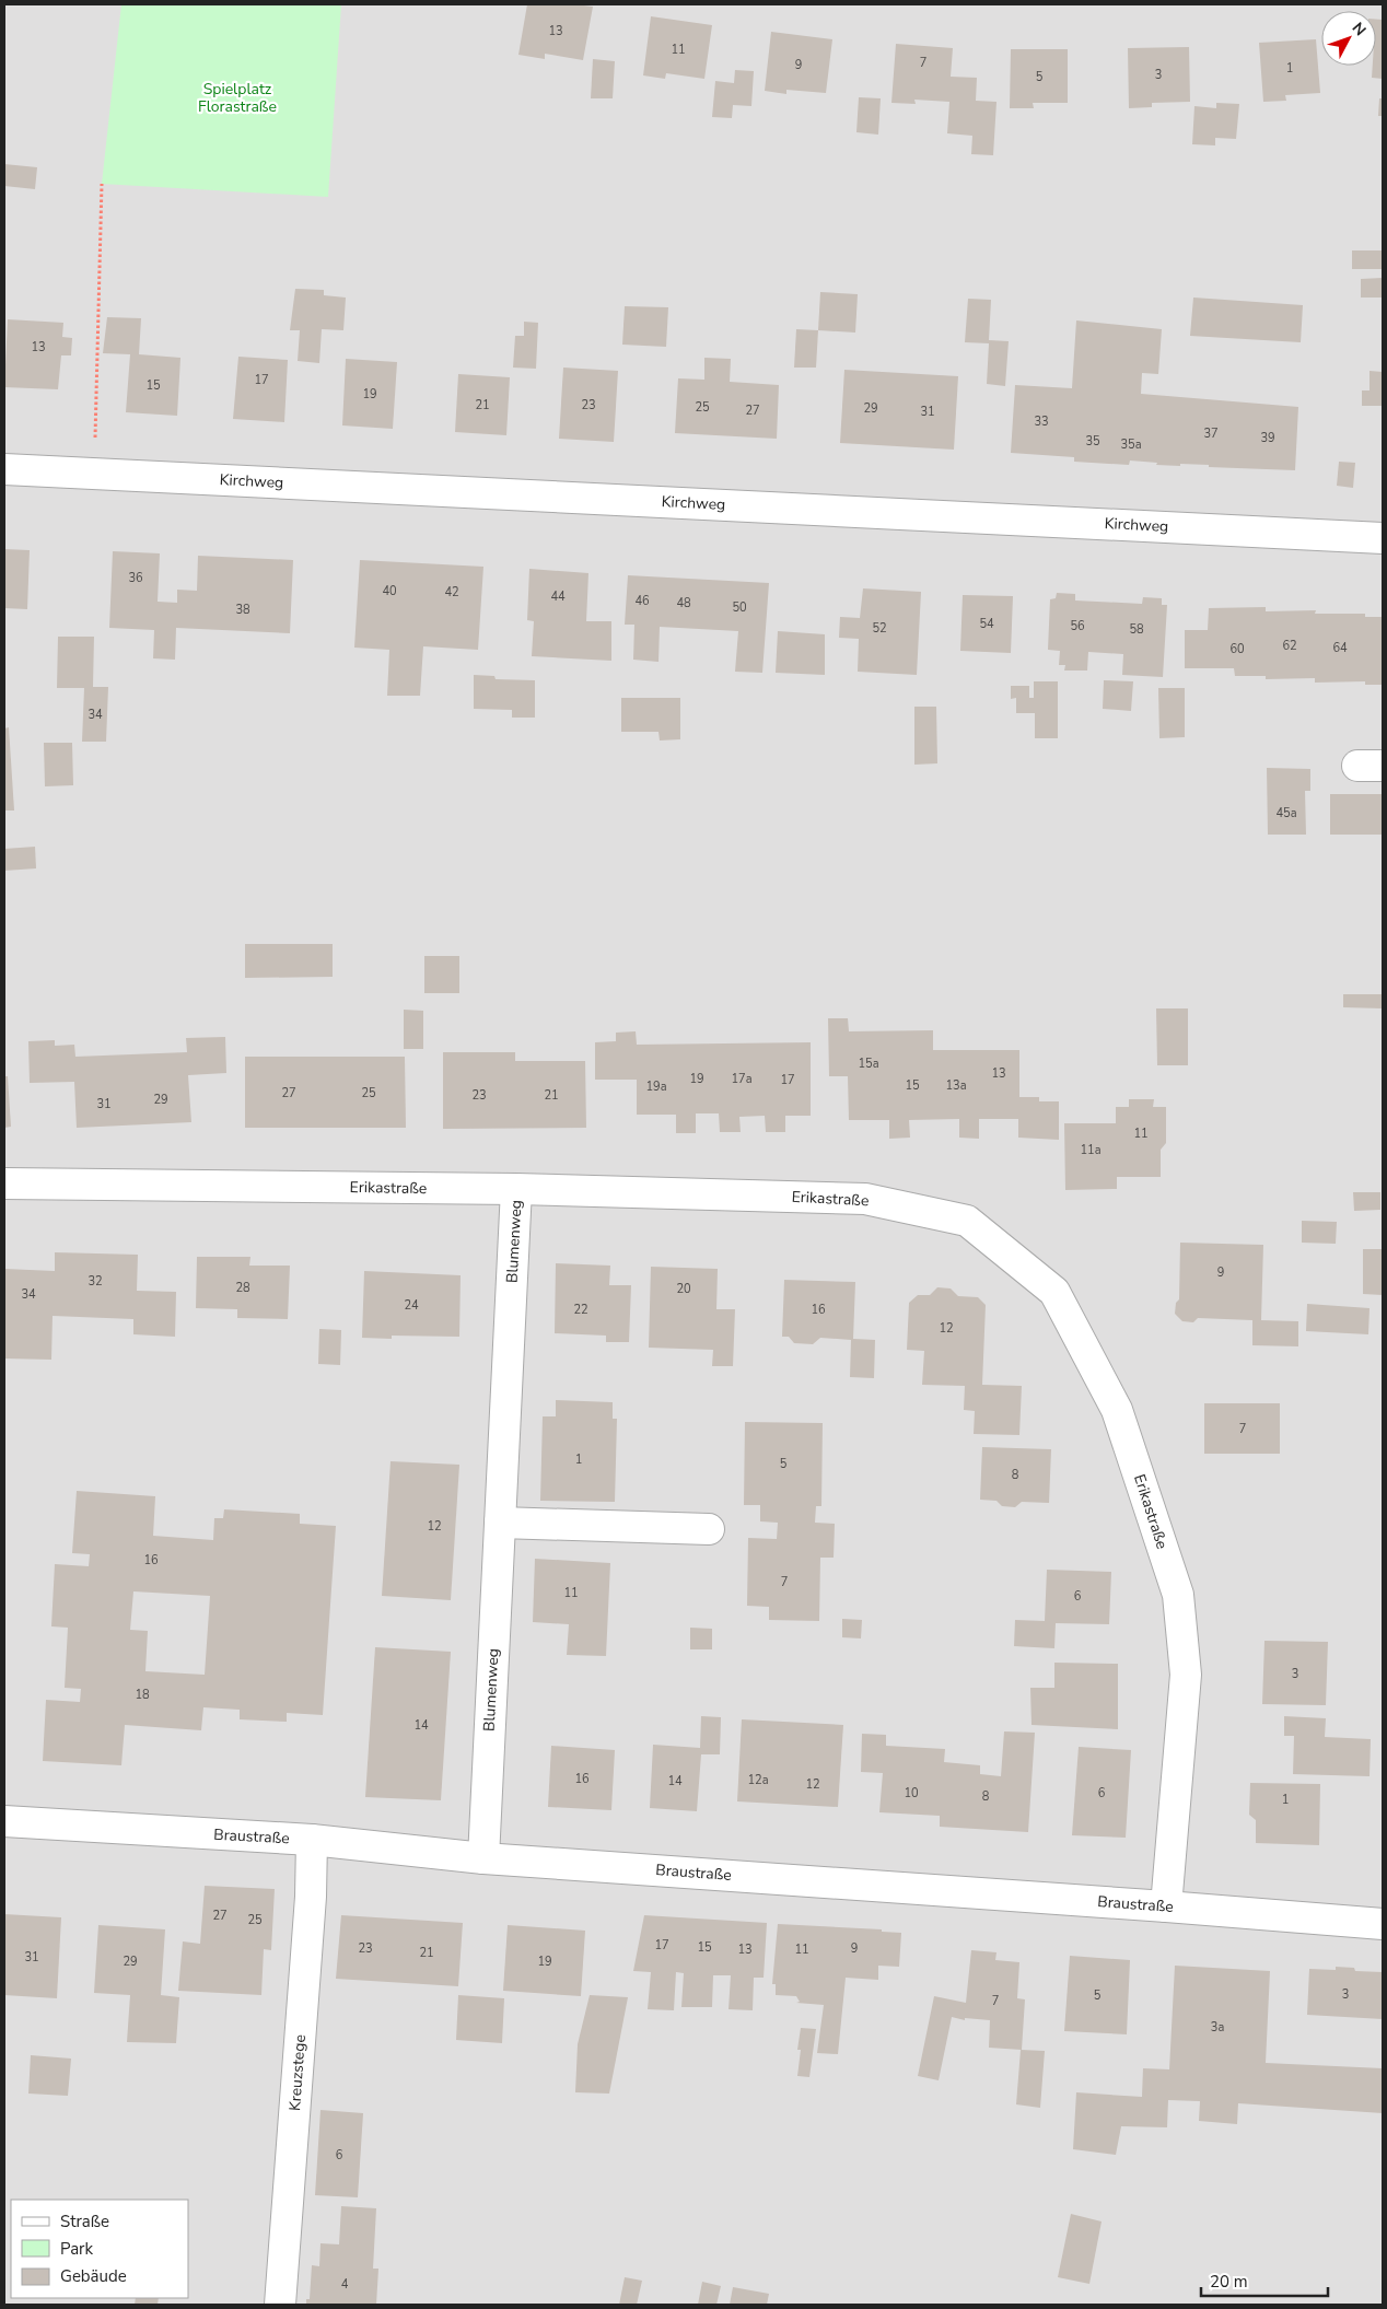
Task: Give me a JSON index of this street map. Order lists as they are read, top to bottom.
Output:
{
  "streets": {
    "street": [
      "Kirchweg",
      "Erikastraße",
      "Blumenweg",
      "Braustraße",
      "Kreuzstege"
    ]
  },
  "crossings": [
    ["Erikastraße", "Blumenweg"],
    ["Erikastraße", "Braustraße"],
    ["Blumenweg", "Braustraße"],
    ["Braustraße", "Kreuzstege"]
  ],
  "parks": ["Spielplatz Florastraße"],
  "house_numbers": [
    "13",
    "11",
    "7",
    "9",
    "1",
    "3",
    "5",
    "13",
    "17",
    "15",
    "19",
    "21",
    "23",
    "25",
    "29",
    "27",
    "31",
    "33",
    "37",
    "39",
    "35",
    "35a",
    "36",
    "40",
    "42",
    "44",
    "46",
    "48",
    "50",
    "38",
    "54",
    "56",
    "52",
    "58",
    "62",
    "64",
    "60",
    "34",
    "45a",
    "15a",
    "13",
    "19",
    "17a",
    "17",
    "15",
    "13a",
    "19a",
    "27",
    "25",
    "23",
    "21",
    "29",
    "31",
    "11",
    "11a",
    "9",
    "32",
    "28",
    "20",
    "34",
    "24",
    "22",
    "16",
    "12",
    "7",
    "1",
    "5",
    "8",
    "12",
    "16",
    "7",
    "11",
    "6",
    "3",
    "18",
    "14",
    "16",
    "12a",
    "14",
    "12",
    "10",
    "6",
    "8",
    "1",
    "27",
    "25",
    "17",
    "15",
    "23",
    "9",
    "13",
    "11",
    "21",
    "31",
    "29",
    "19",
    "3",
    "5",
    "7",
    "3a",
    "6",
    "4"
  ],
  "legend": ["Straße", "Park", "Gebäude"],
  "scale_bar": "20 m",
  "north": "top right"
}
